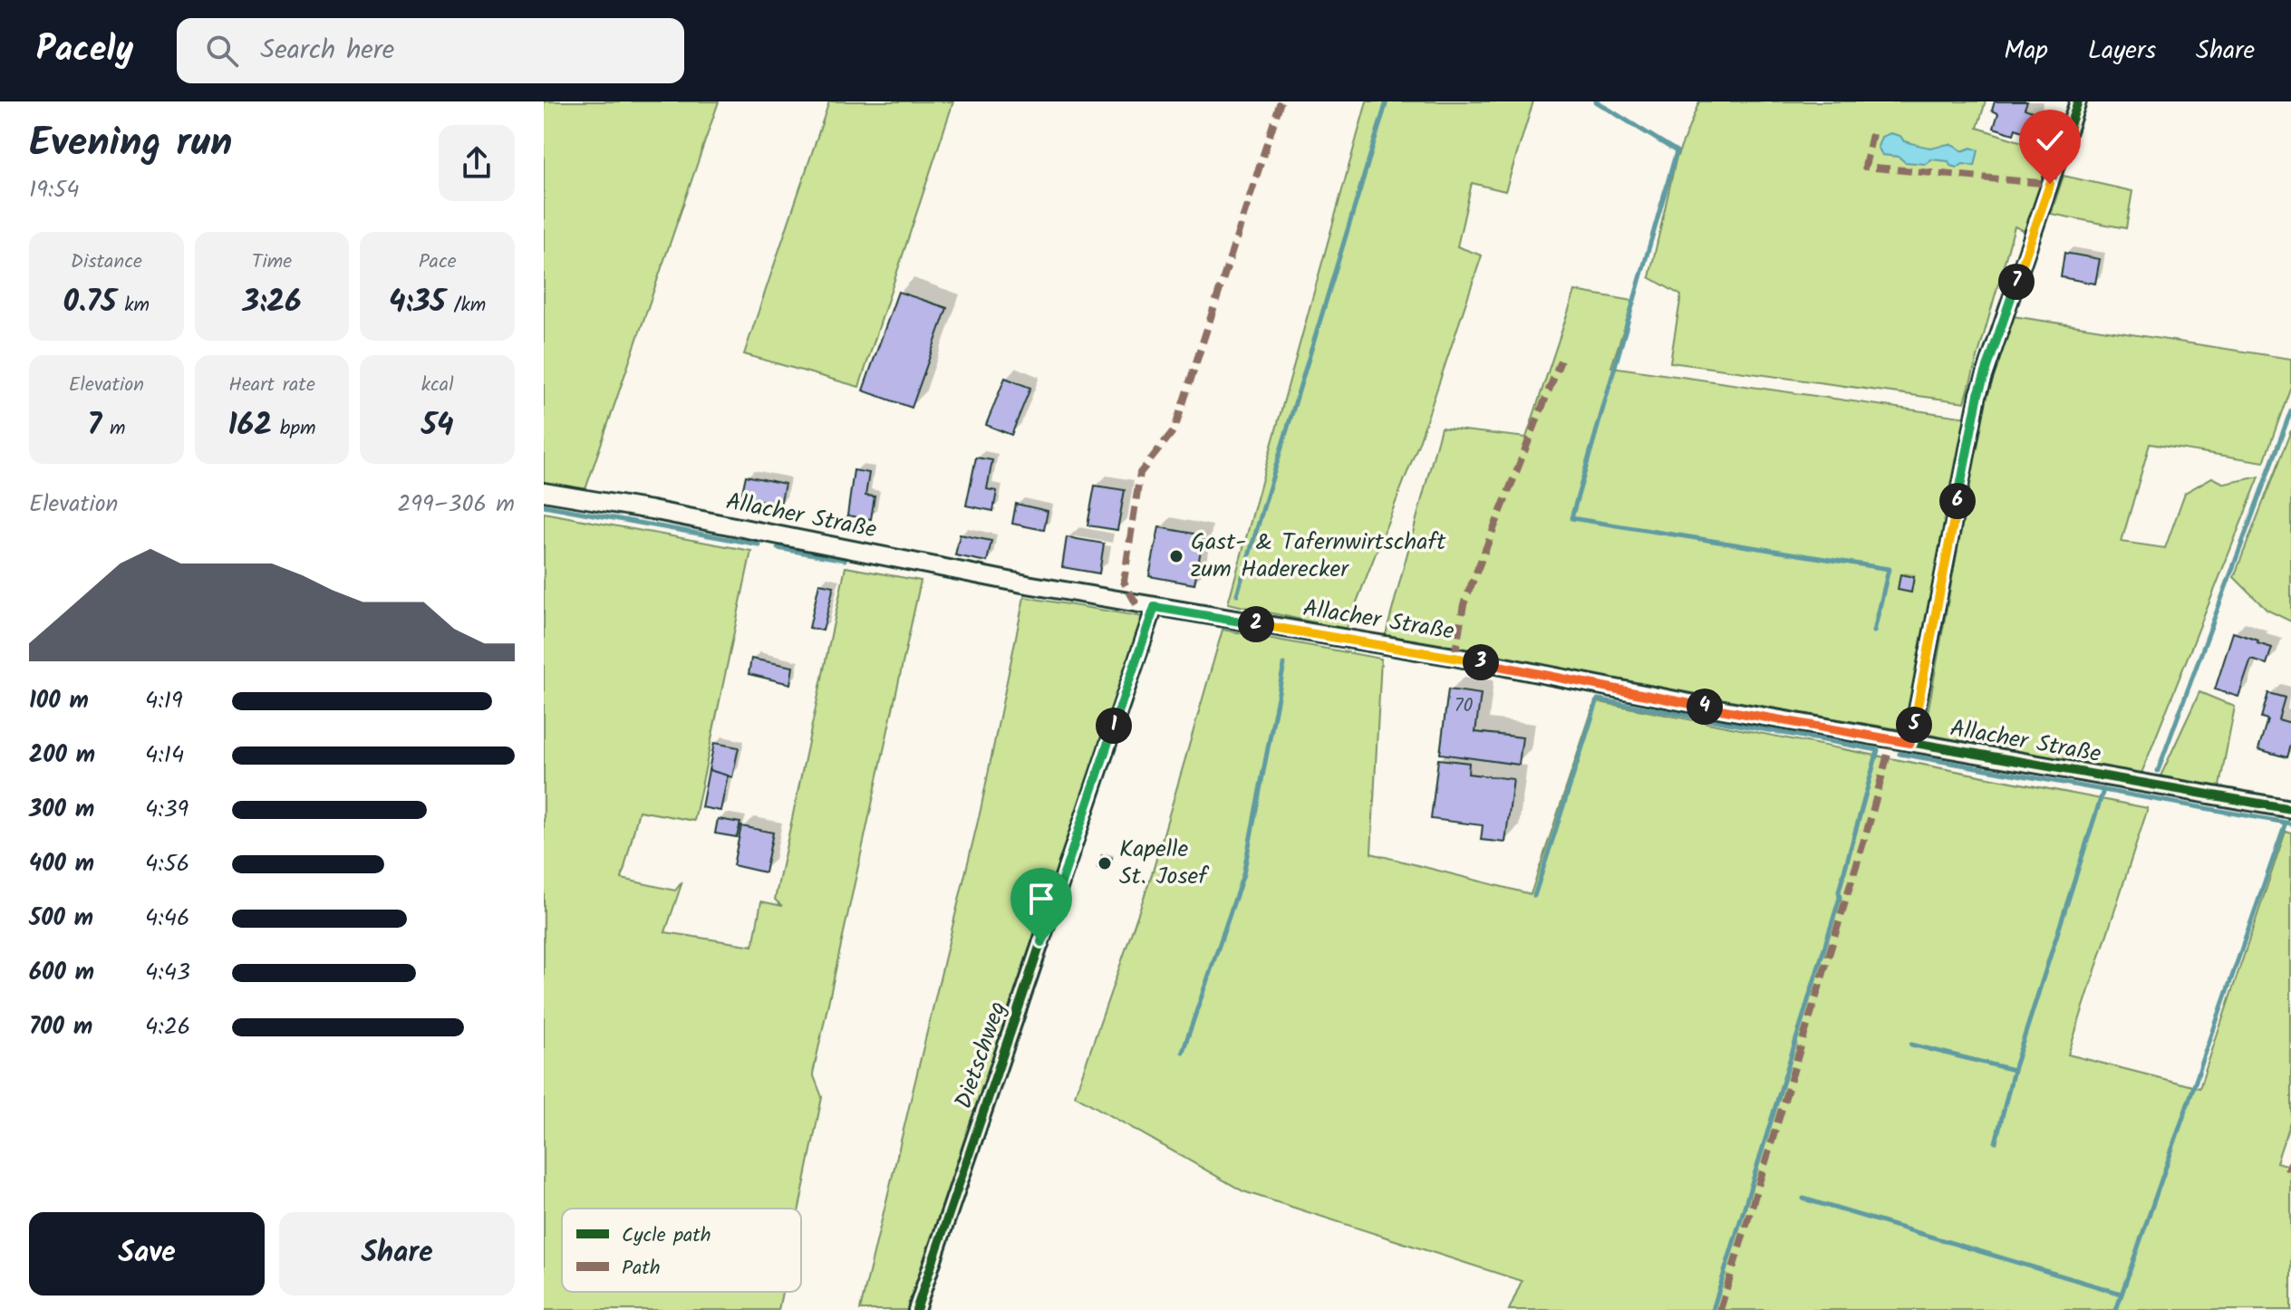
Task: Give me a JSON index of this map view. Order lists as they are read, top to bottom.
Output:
{
  "streets": {
    "street": ["Allacher Straße", "Dietschweg"]
  },
  "crossings": [
    ["Allacher Straße", "Dietschweg"]
  ],
  "places": ["Gast- & Tafernwirtschaft zum Haderecker", "Kapelle St. Josef"],
  "house_numbers": ["70"],
  "legend": ["Cycle path", "Path"],
  "page": {
    "header": "Pacely",
    "search": "Search here",
    "nav": ["Map", "Layers", "Share"],
    "heading": ["Evening run", "19:54"],
    "stats": [
      ["Distance", "0.75 km"],
      ["Time", "3:26"],
      ["Pace", "4:35 /km"],
      ["Elevation", "7 m"],
      ["Heart rate", "162 bpm"],
      ["kcal", "54"]
    ],
    "pins": [
      "7",
      "6",
      "2",
      "3",
      "4",
      "5",
      "1"
    ],
    "chart": ["Elevation", "299–306 m"],
    "list": [
      {
        "name": "100 m",
        "note": "4:19"
      },
      {
        "name": "200 m",
        "note": "4:14"
      },
      {
        "name": "300 m",
        "note": "4:39"
      },
      {
        "name": "400 m",
        "note": "4:56"
      },
      {
        "name": "500 m",
        "note": "4:46"
      },
      {
        "name": "600 m",
        "note": "4:43"
      },
      {
        "name": "700 m",
        "note": "4:26"
      }
    ],
    "buttons": ["Save", "Share"]
  }
}
